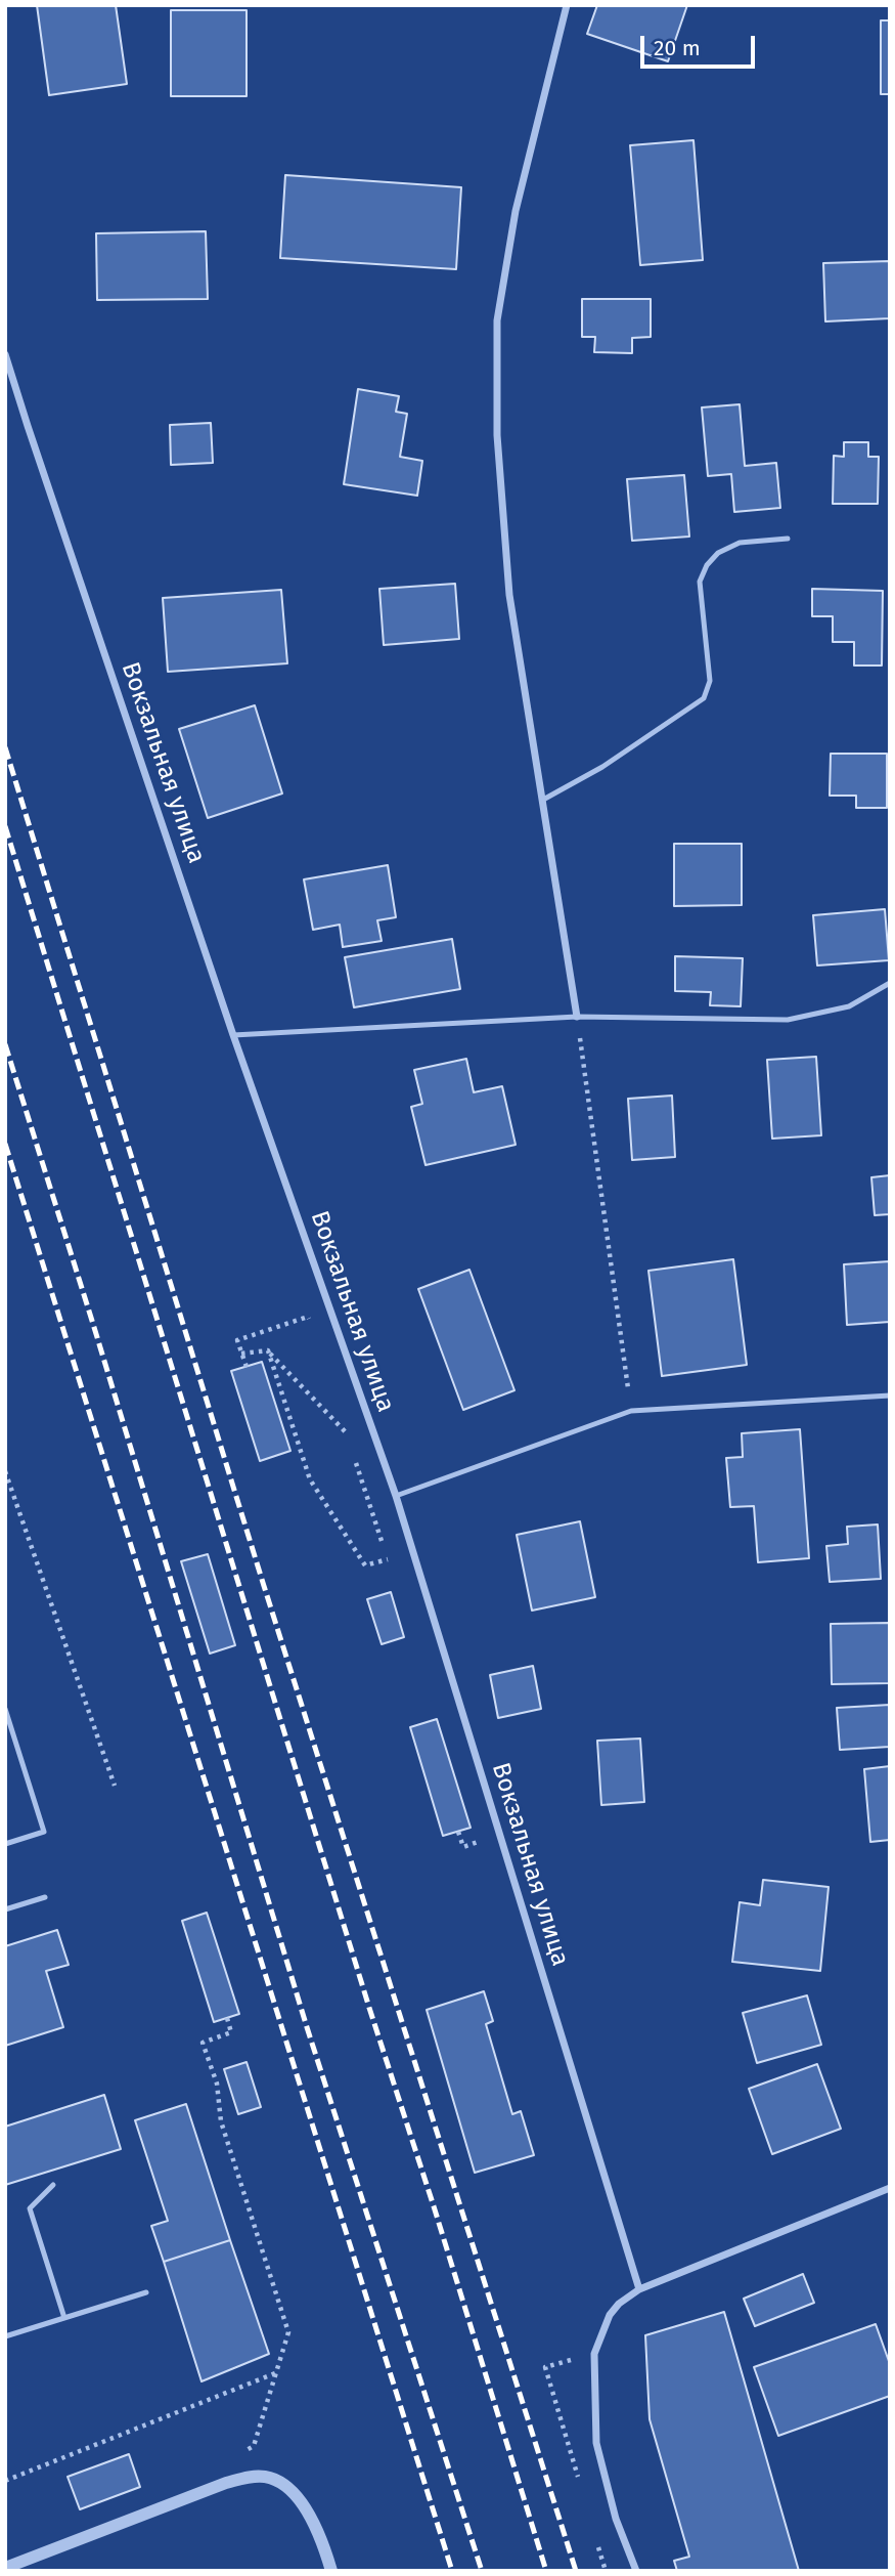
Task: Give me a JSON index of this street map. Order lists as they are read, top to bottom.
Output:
{
  "streets": {
    "street": ["Вокзальная улица"]
  },
  "scale_bar": "20 m"
}
